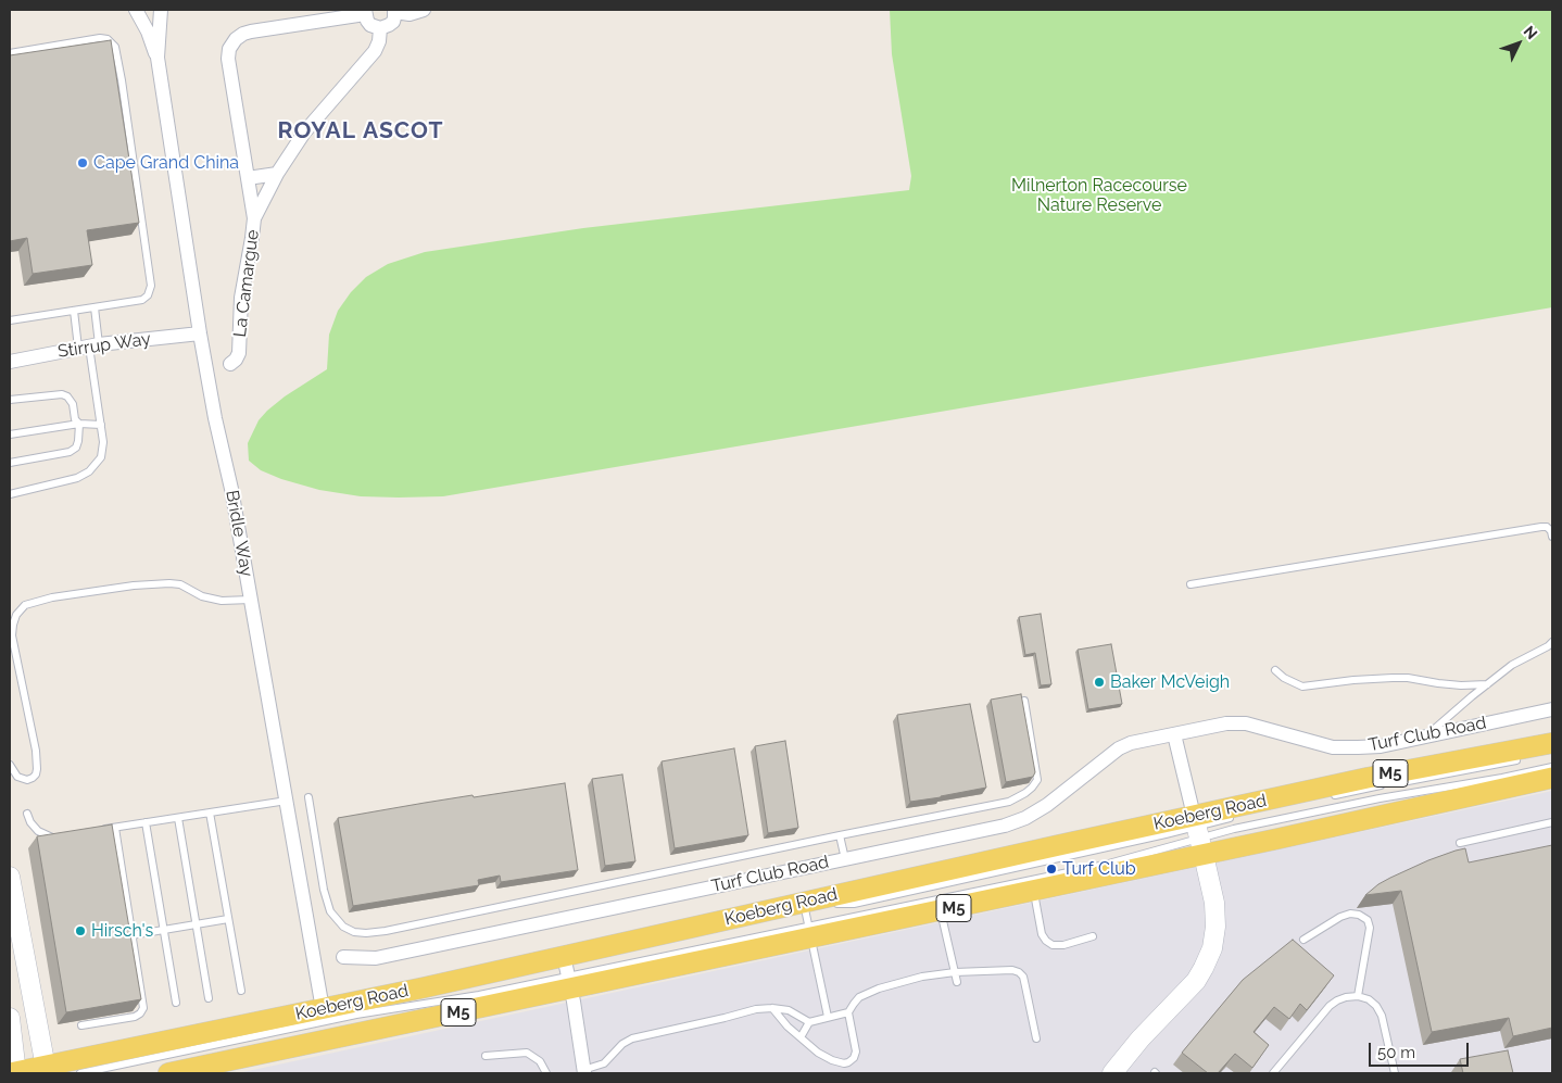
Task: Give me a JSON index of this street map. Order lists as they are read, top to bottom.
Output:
{
  "streets": {
    "main road": ["M5", "Koeberg Road"],
    "street": [
      "La Camargue",
      "Stirrup Way",
      "Bridle Way",
      "Turf Club Road"
    ]
  },
  "crossings": [
    ["Stirrup Way", "Bridle Way"],
    ["Bridle Way", "Koeberg Road"]
  ],
  "districts": ["ROYAL ASCOT"],
  "parks": ["Milnerton Racecourse Nature Reserve"],
  "places": [
    "Cape Grand China",
    "Baker McVeigh",
    "Turf Club",
    "Hirsch's"
  ],
  "scale_bar": "50 m",
  "north": "top right"
}
